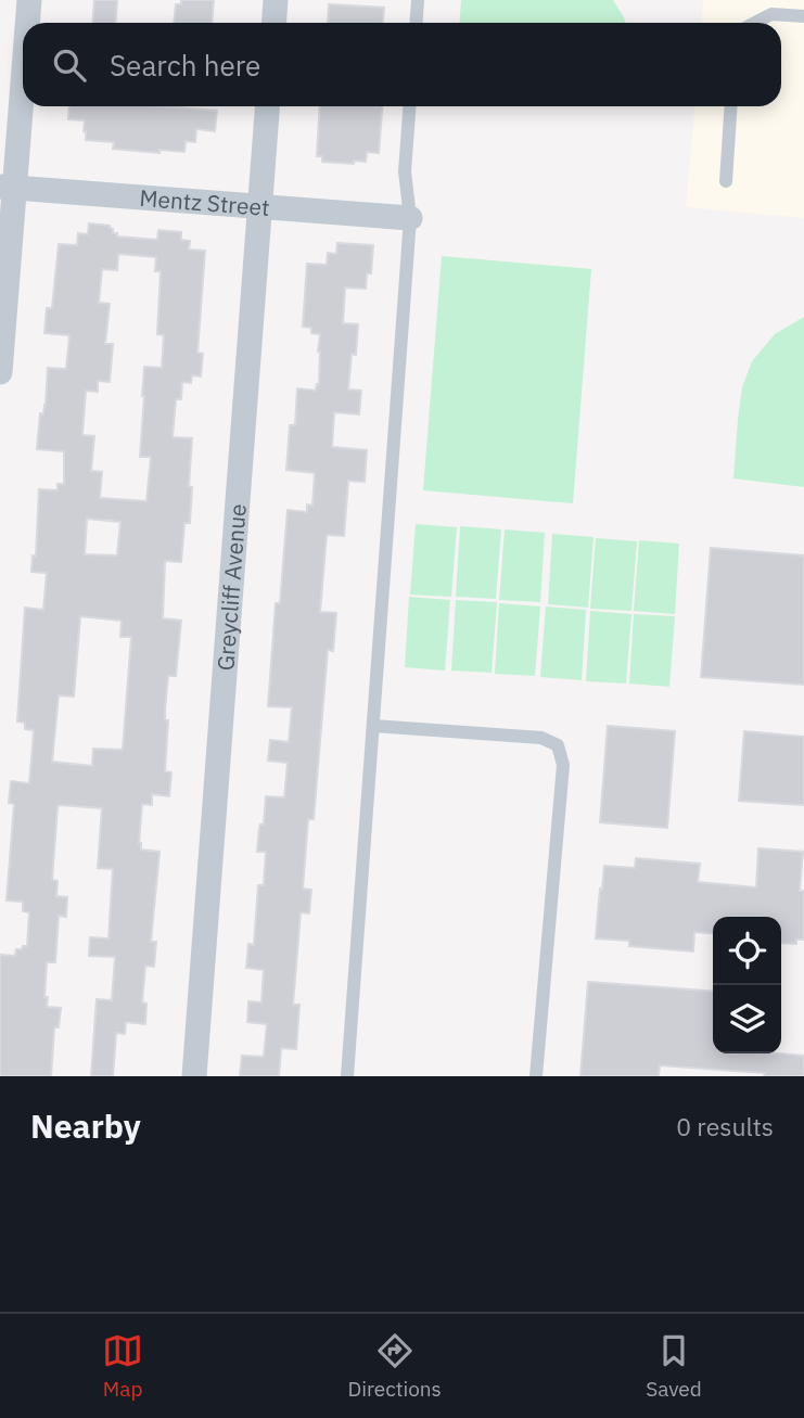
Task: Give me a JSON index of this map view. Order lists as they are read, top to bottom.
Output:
{
  "streets": {
    "street": ["Mentz Street", "Greycliff Avenue"]
  },
  "crossings": [
    ["Mentz Street", "Greycliff Avenue"]
  ],
  "page": {
    "search": "Search here",
    "heading": ["Nearby", "0 results"],
    "nav": ["Map", "Directions", "Saved"]
  }
}
